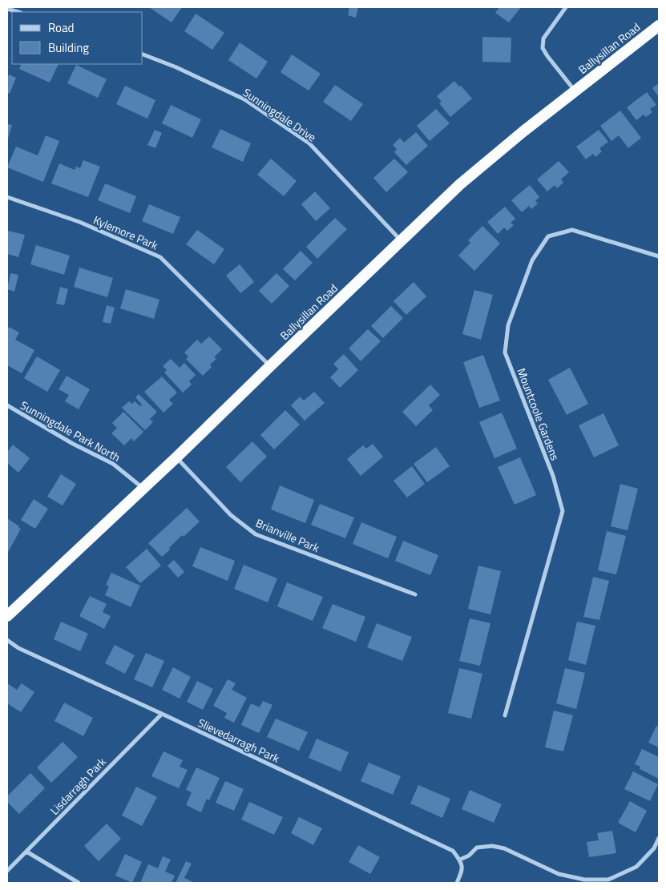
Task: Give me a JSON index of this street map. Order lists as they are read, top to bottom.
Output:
{
  "streets": {
    "highway": ["Ballysillan Road"],
    "street": [
      "Sunningdale Drive",
      "Kylemore Park",
      "Mountcoole Gardens",
      "Sunningdale Park North",
      "Brianville Park",
      "Slievedarragh Park",
      "Lisdarragh Park"
    ]
  },
  "crossings": [
    ["Ballysillan Road", "Sunningdale Drive"],
    ["Ballysillan Road", "Kylemore Park"],
    ["Ballysillan Road", "Sunningdale Park North"],
    ["Ballysillan Road", "Brianville Park"],
    ["Slievedarragh Park", "Lisdarragh Park"]
  ],
  "legend": ["Road", "Building"]
}
